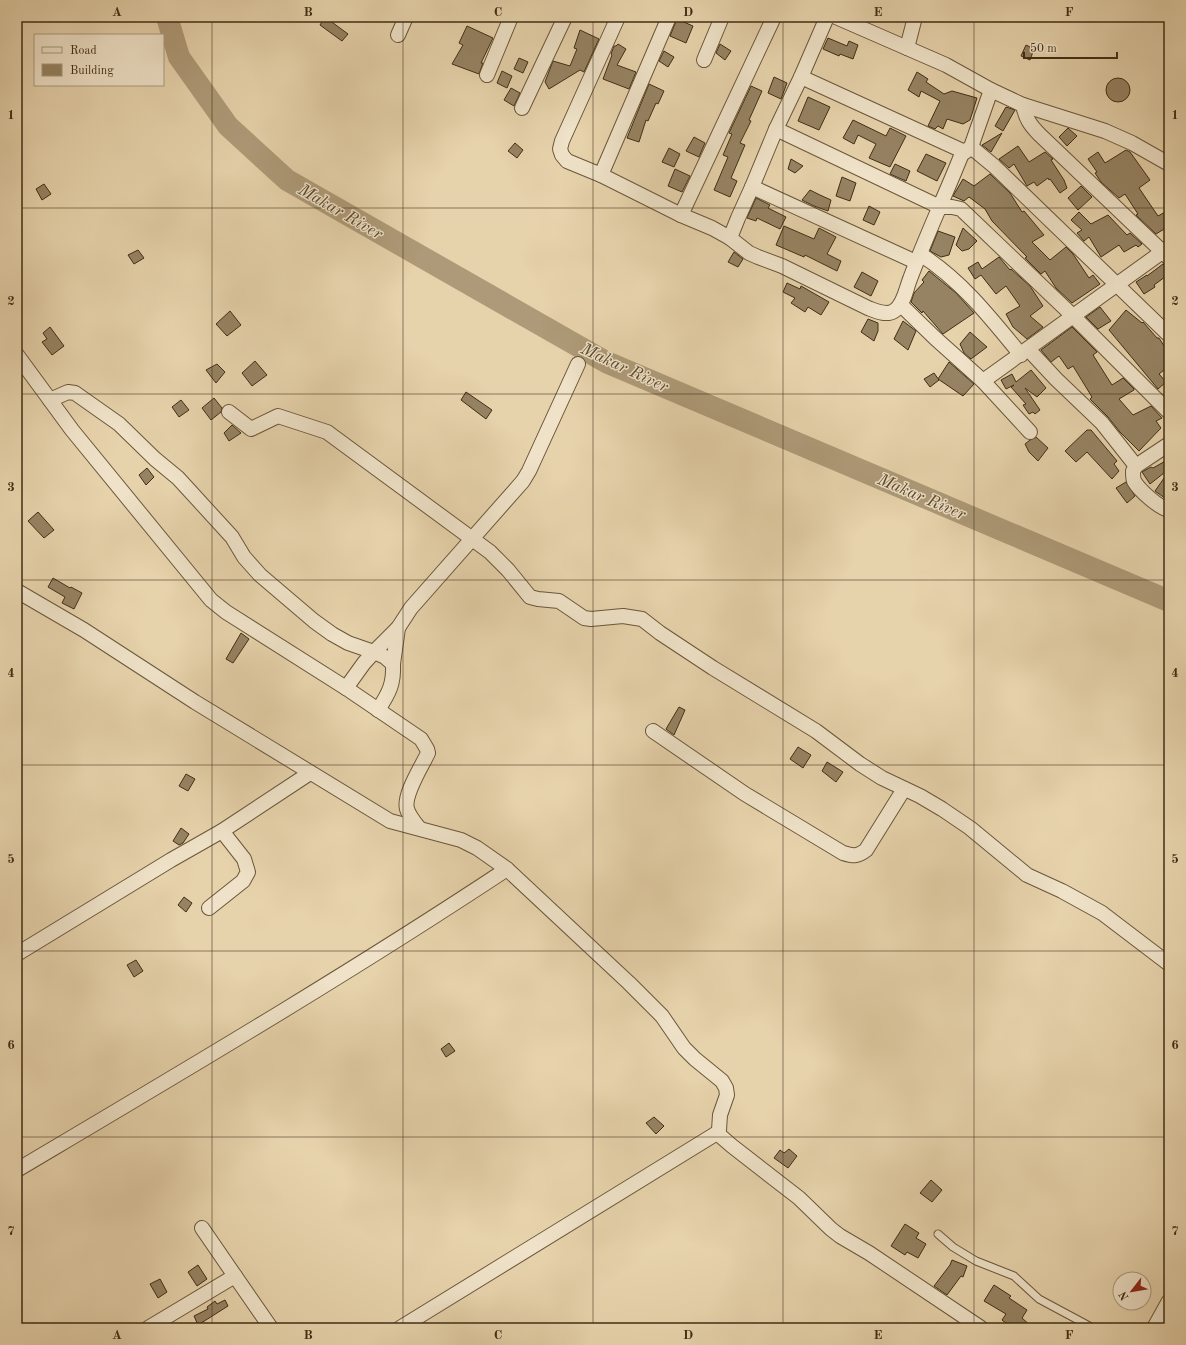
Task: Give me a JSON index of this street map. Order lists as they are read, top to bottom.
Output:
{
  "water": ["Makar River"],
  "legend": ["Road", "Building"],
  "scale_bar": "50 m",
  "north": "bottom left",
  "grid": {
    "columns": [
      "A",
      "B",
      "C",
      "D",
      "E",
      "F"
    ],
    "rows": [
      "1",
      "2",
      "3",
      "4",
      "5",
      "6",
      "7"
    ]
  }
}
